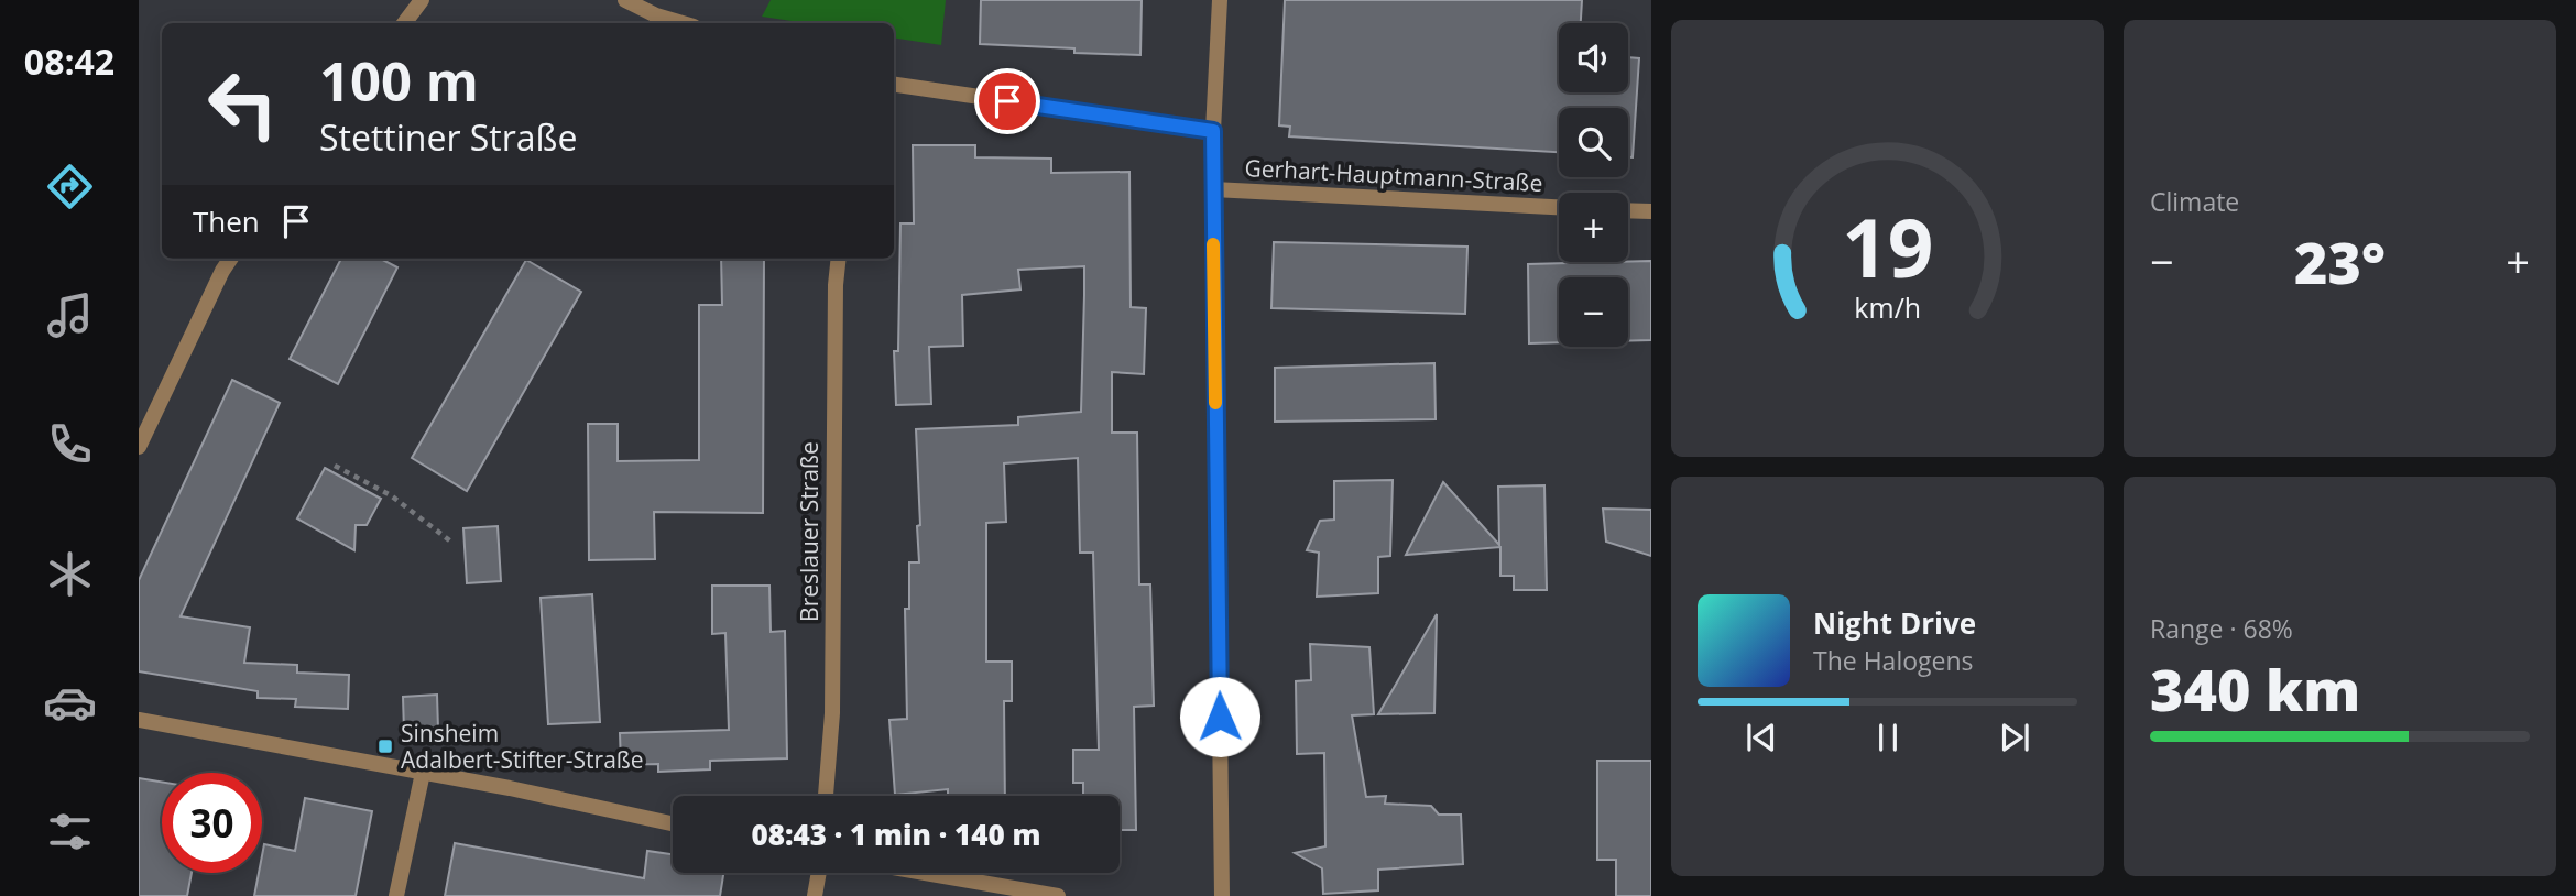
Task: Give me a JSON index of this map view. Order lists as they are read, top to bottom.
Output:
{
  "streets": {
    "street": ["Gerhart-Hauptmann-Straße", "Breslauer Straße"]
  },
  "places": {
    "transit": ["Sinsheim Adalbert-Stifter-Straße"]
  },
  "page": {
    "tabs": "08:42",
    "tile": [
      "Climate",
      ["Range · 68%", "340 km"]
    ],
    "map_buttons": ["+", "−"],
    "turn": ["100 m", "Stettiner Straße"],
    "then": "Then",
    "heat": ["−", "23°", "+"],
    "song": ["Night Drive", "The Halogens"],
    "limit": "30",
    "trip": "08:43 · 1 min · 140 m",
    "gauge": ["19", "km/h"]
  }
}
